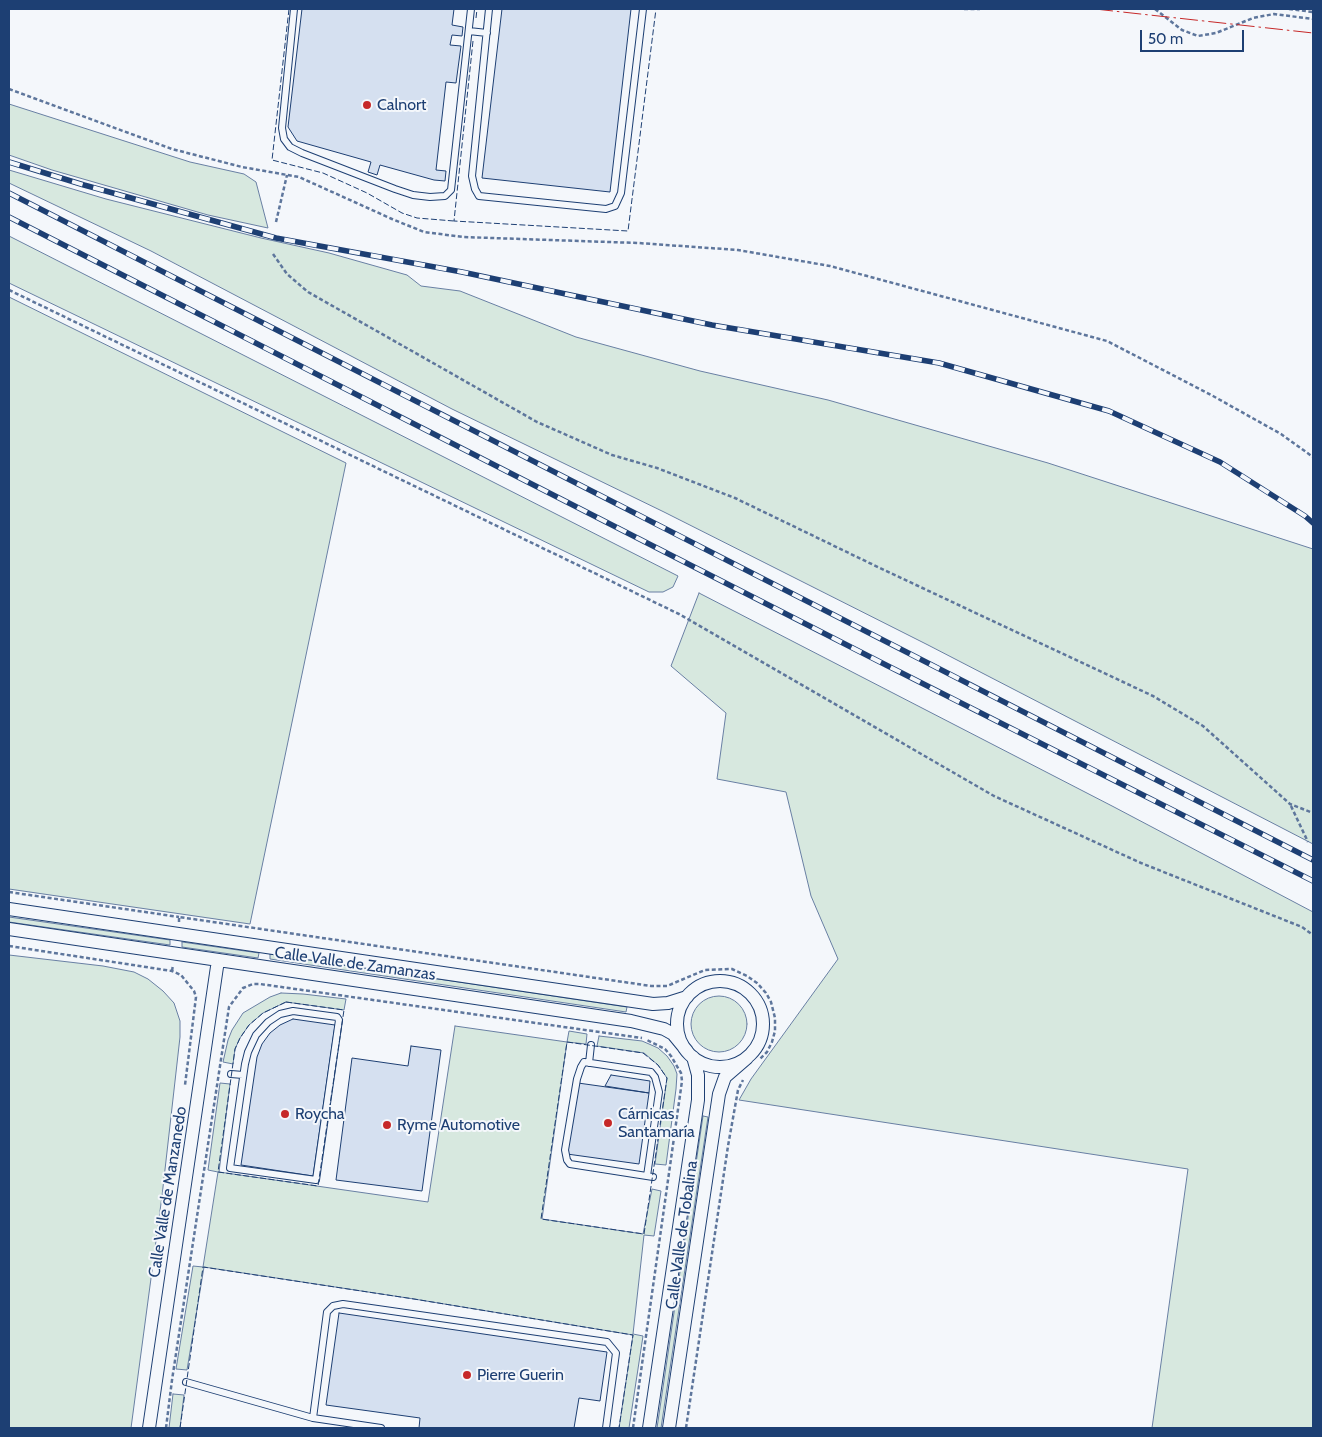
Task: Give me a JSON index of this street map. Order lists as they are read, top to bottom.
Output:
{
  "streets": {
    "street": ["Calle Valle de Zamanzas", "Calle Valle de Manzanedo", "Calle Valle de Tobalina"]
  },
  "crossings": [
    ["Calle Valle de Zamanzas", "Calle Valle de Manzanedo"],
    ["Calle Valle de Zamanzas", "Calle Valle de Tobalina"]
  ],
  "places": [
    "Calnort",
    "Roycha",
    "Cárnicas Santamaría",
    "Ryme Automotive",
    "Pierre Guerin"
  ],
  "scale_bar": "50 m"
}
